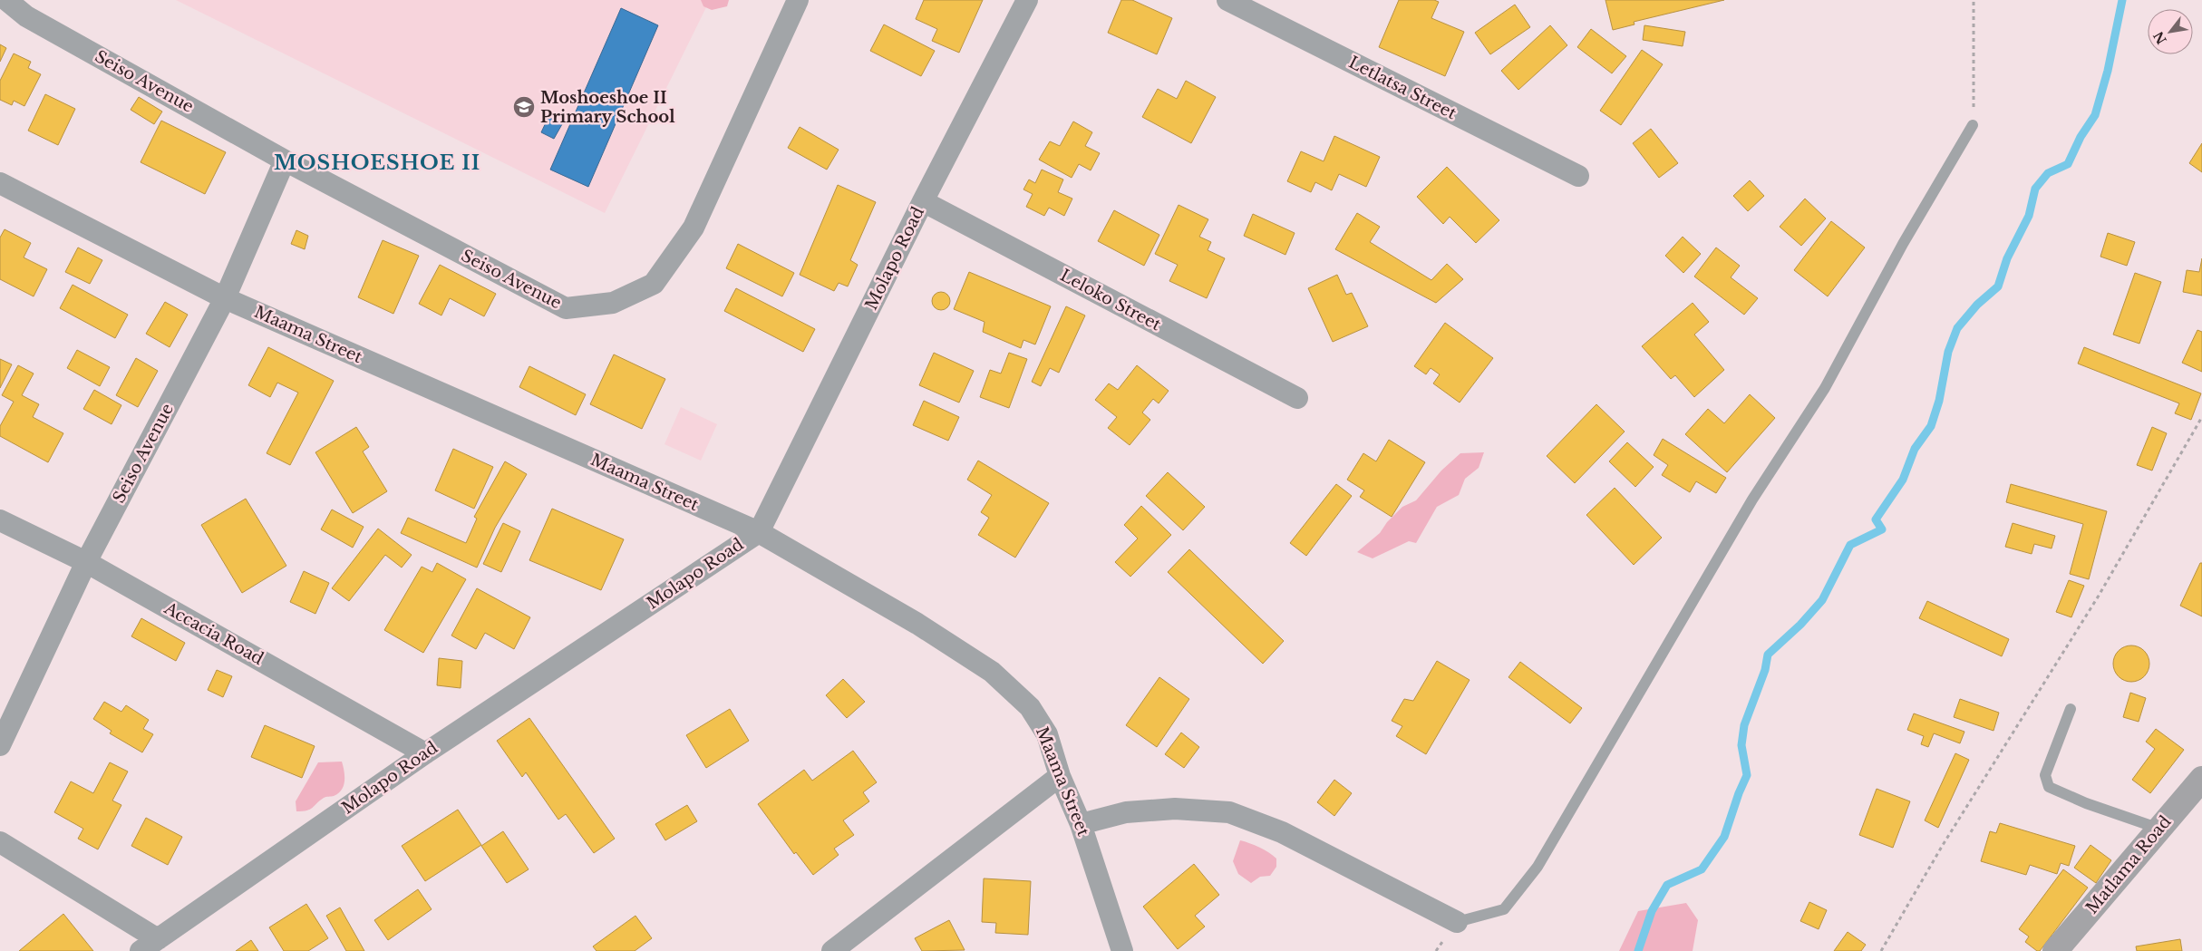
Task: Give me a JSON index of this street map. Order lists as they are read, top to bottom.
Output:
{
  "streets": {
    "street": [
      "Seiso Avenue",
      "Letlatsa Street",
      "Molapo Road",
      "Leloko Street",
      "Maama Street",
      "Accacia Road",
      "Matlama Road"
    ]
  },
  "crossings": [
    ["Seiso Avenue", "Maama Street"],
    ["Seiso Avenue", "Accacia Road"],
    ["Molapo Road", "Leloko Street"],
    ["Molapo Road", "Maama Street"],
    ["Molapo Road", "Accacia Road"]
  ],
  "districts": ["MOSHOESHOE II"],
  "places": {
    "school or university": ["Moshoeshoe II Primary School"]
  },
  "north": "bottom left"
}
